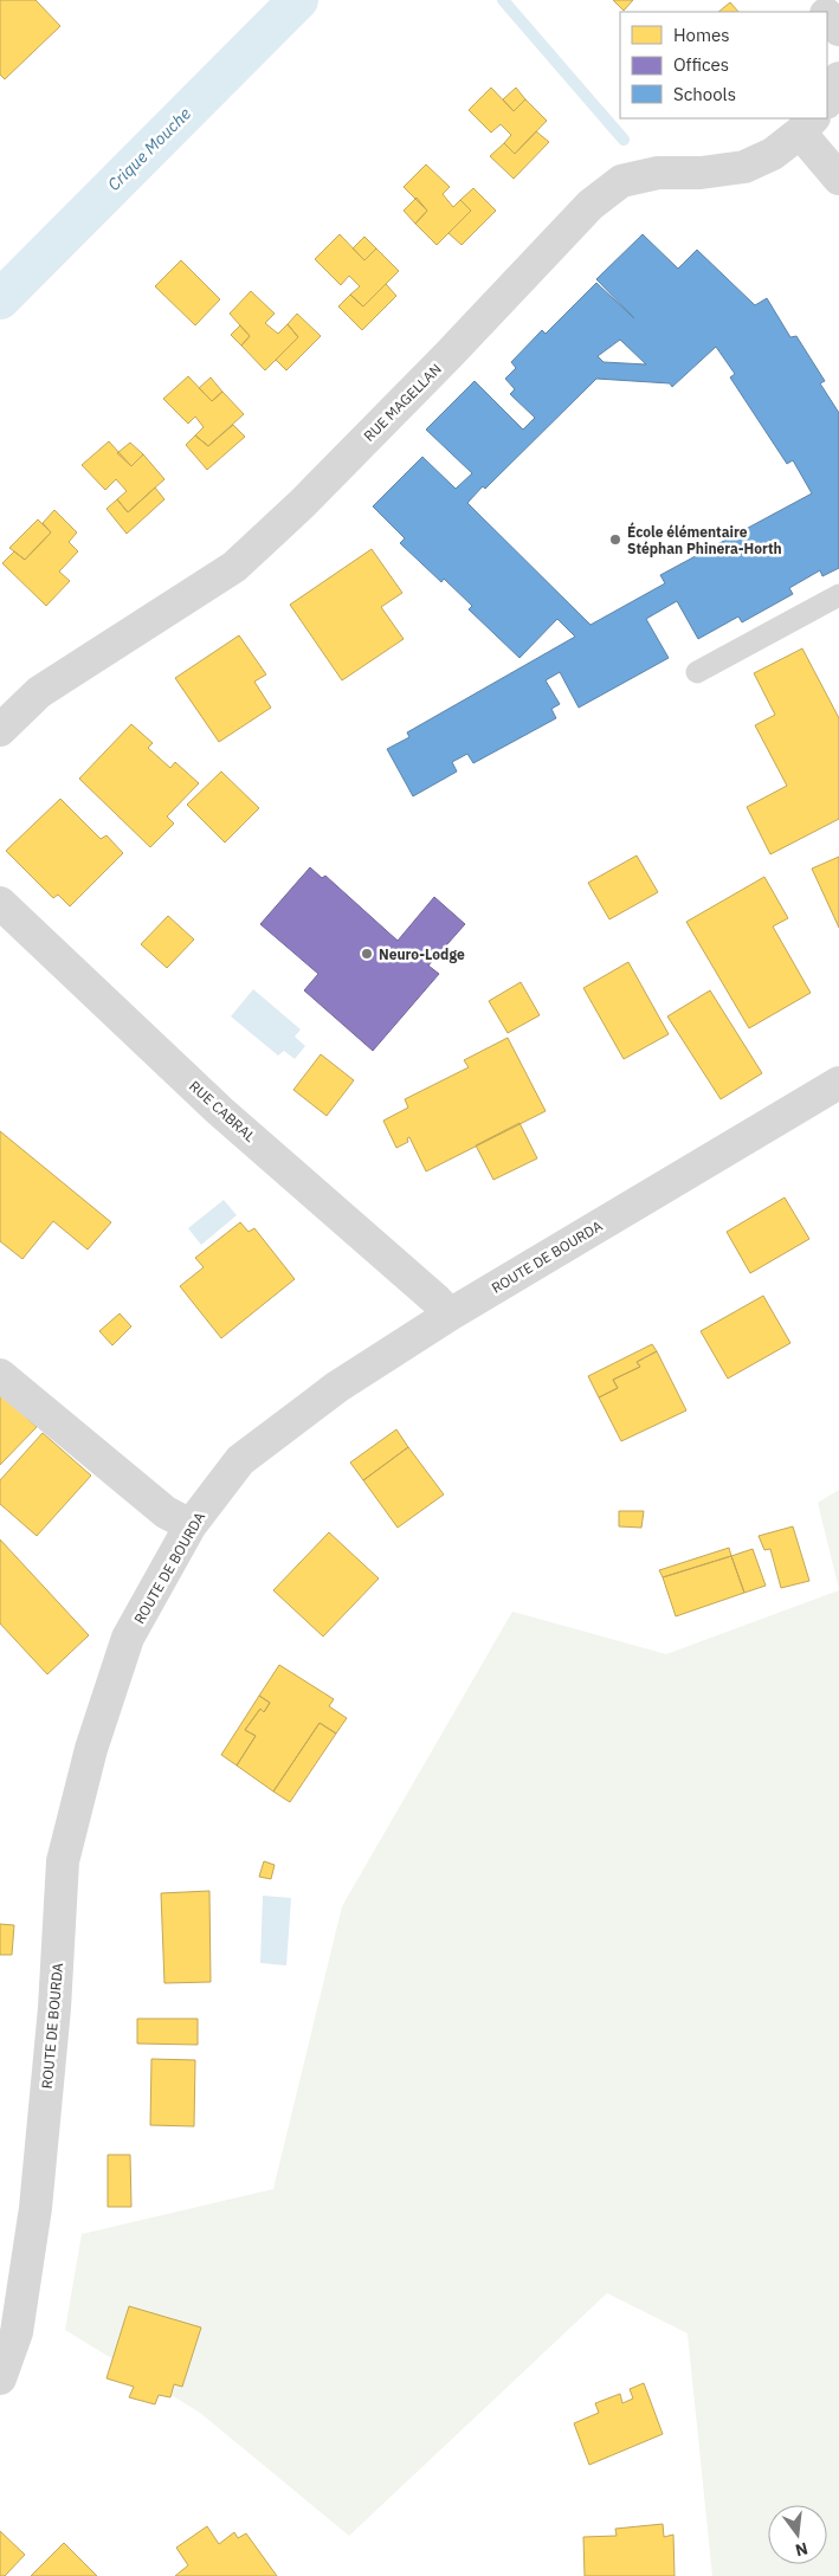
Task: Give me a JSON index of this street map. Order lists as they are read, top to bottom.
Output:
{
  "streets": {
    "street": ["RUE MAGELLAN", "RUE CABRAL", "ROUTE DE BOURDA"]
  },
  "crossings": [
    ["RUE CABRAL", "ROUTE DE BOURDA"]
  ],
  "water": ["Crique Mouche"],
  "places": ["École élémentaire Stéphan Phinera-Horth", "Neuro-Lodge"],
  "legend": ["Homes", "Offices", "Schools"],
  "north": "bottom"
}
